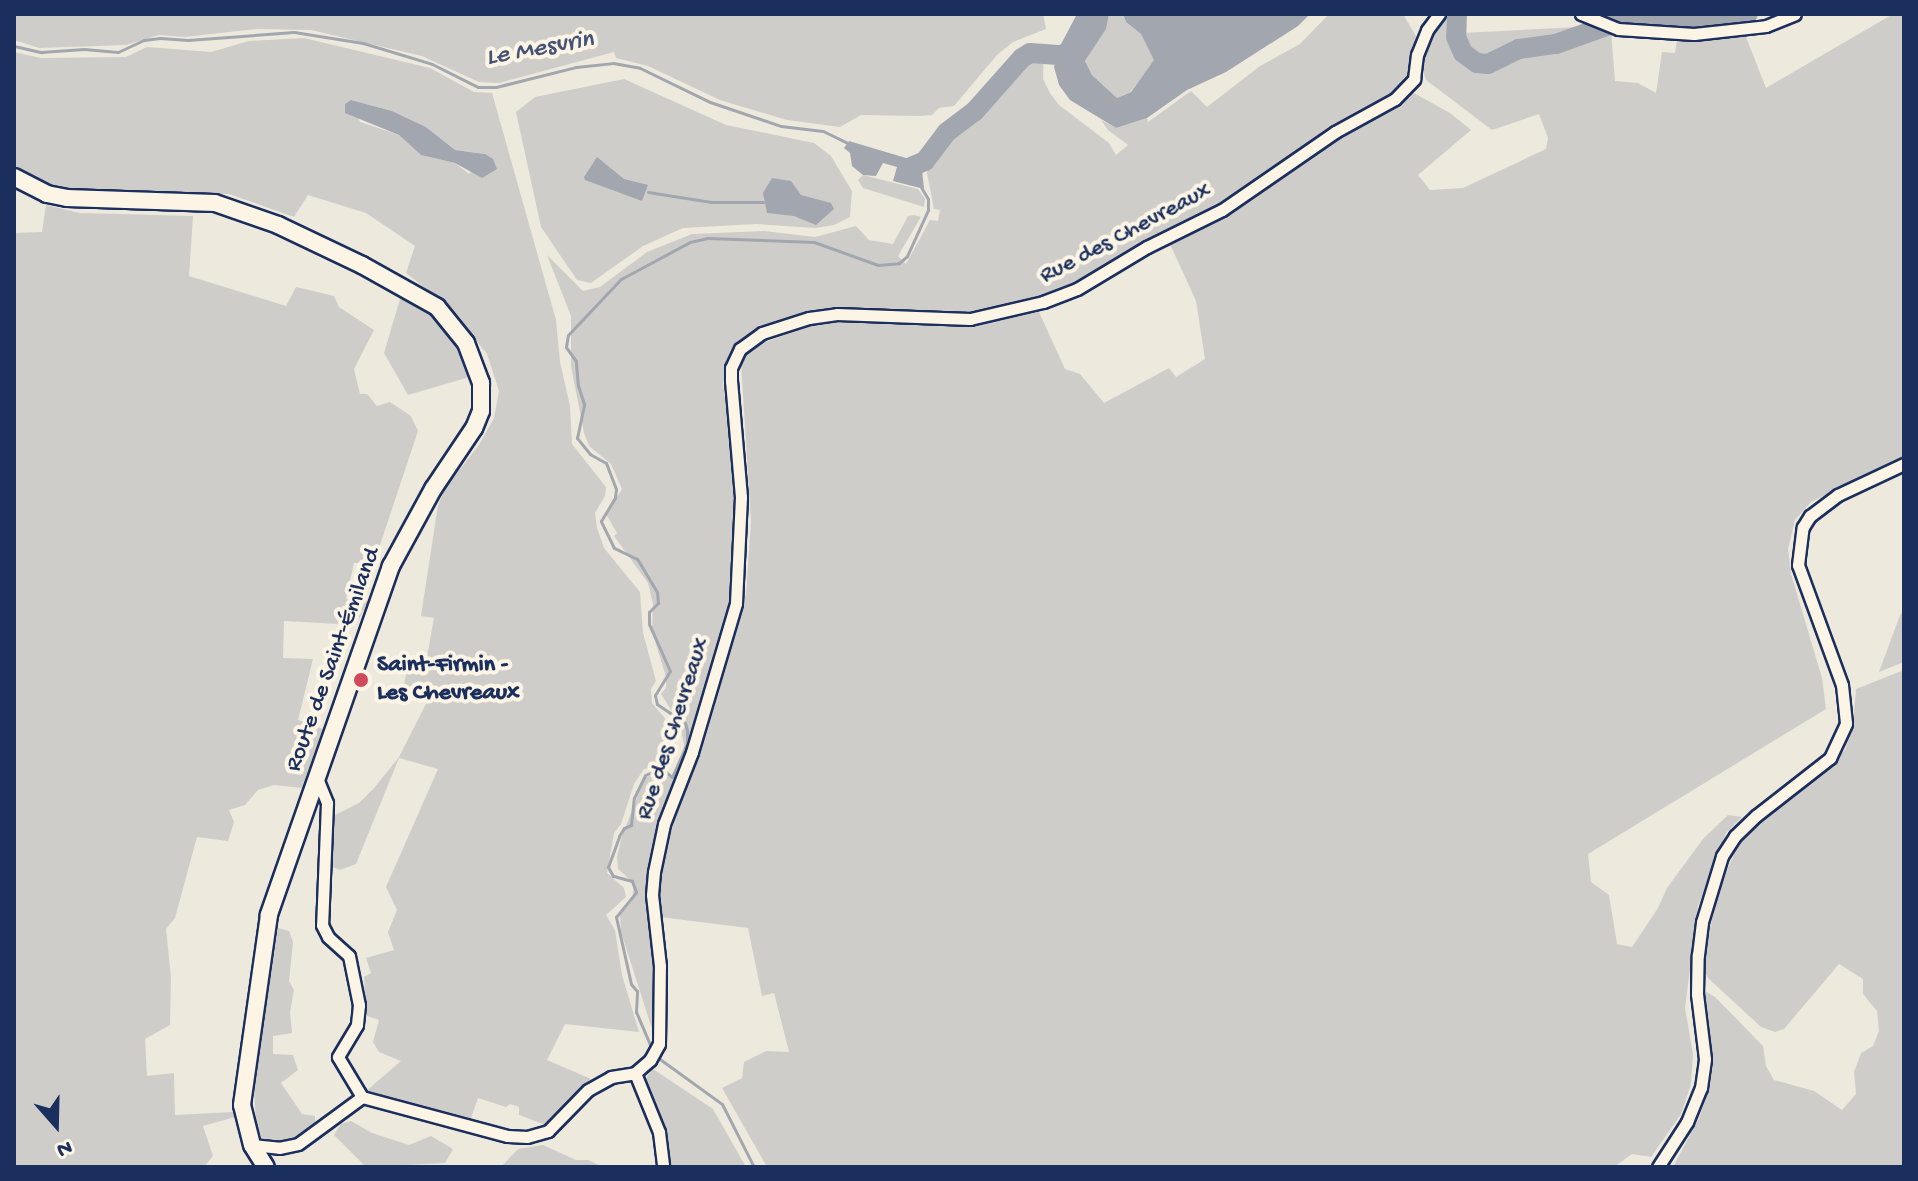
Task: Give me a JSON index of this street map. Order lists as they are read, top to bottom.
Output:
{
  "streets": {
    "main road": ["Route de Saint-Émiland"],
    "street": ["Rue des Chevreaux"]
  },
  "water": ["Le Mesvrin"],
  "places": ["Saint-Firmin - Les Chevreaux"],
  "north": "bottom"
}
